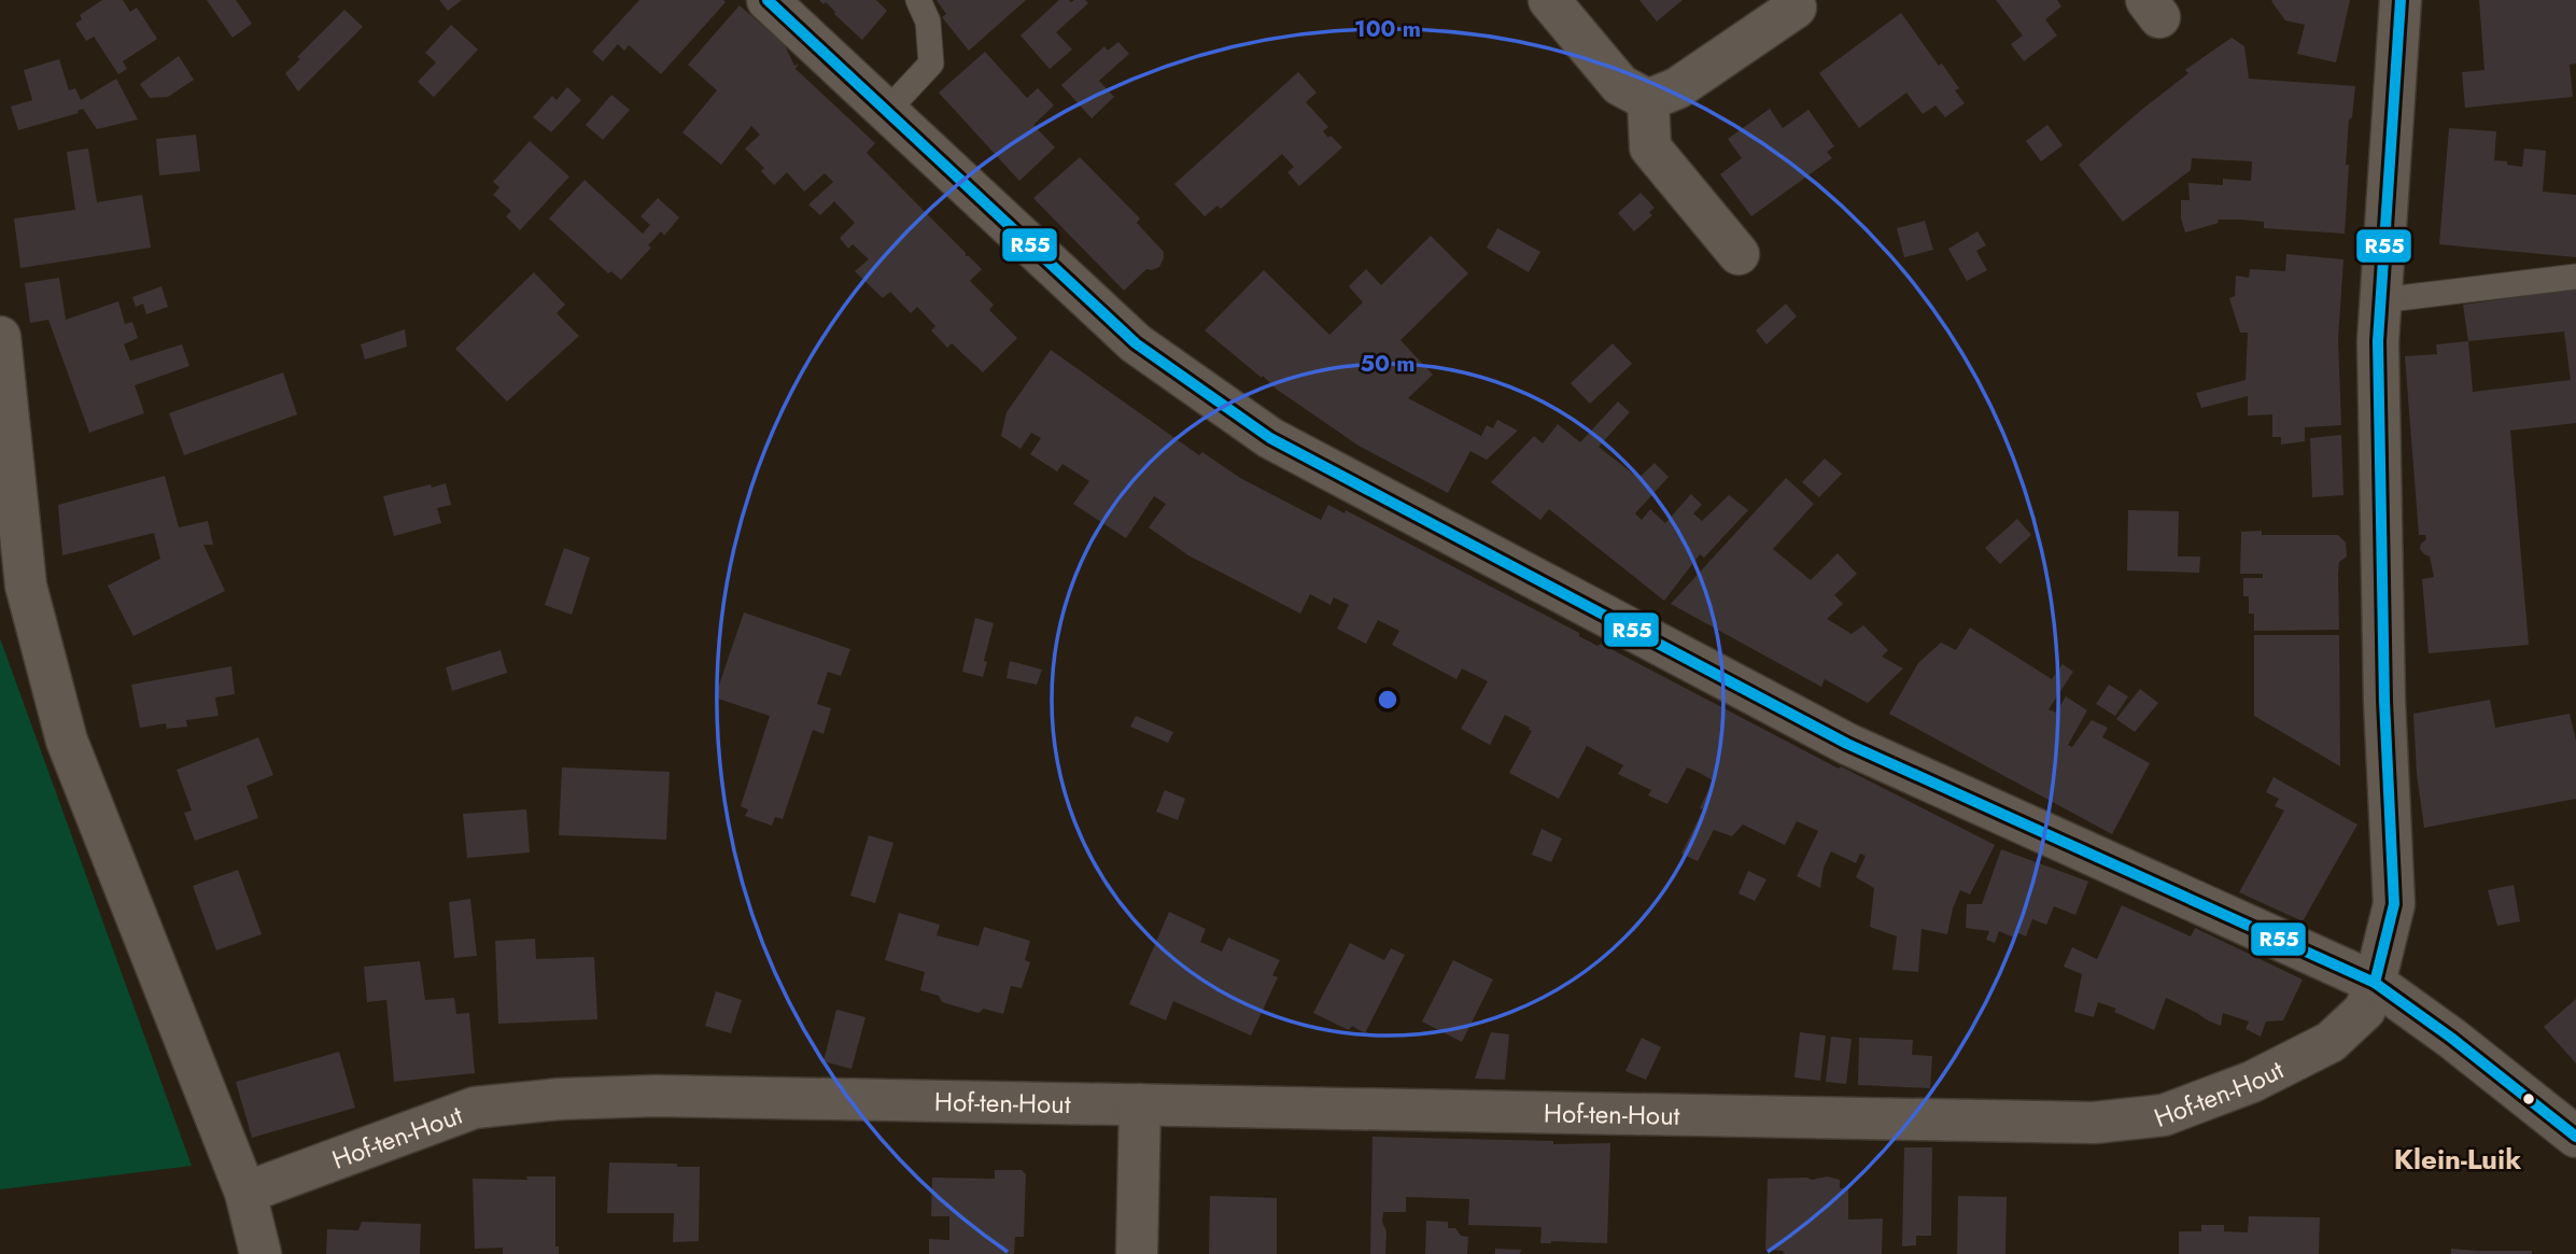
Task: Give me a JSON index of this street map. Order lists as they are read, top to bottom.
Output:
{
  "streets": {
    "street": ["Hof-ten-Hout"]
  },
  "districts": ["Klein-Luik"],
  "lines": ["transit line R55"],
  "rings": ["100 m", "50 m"]
}
